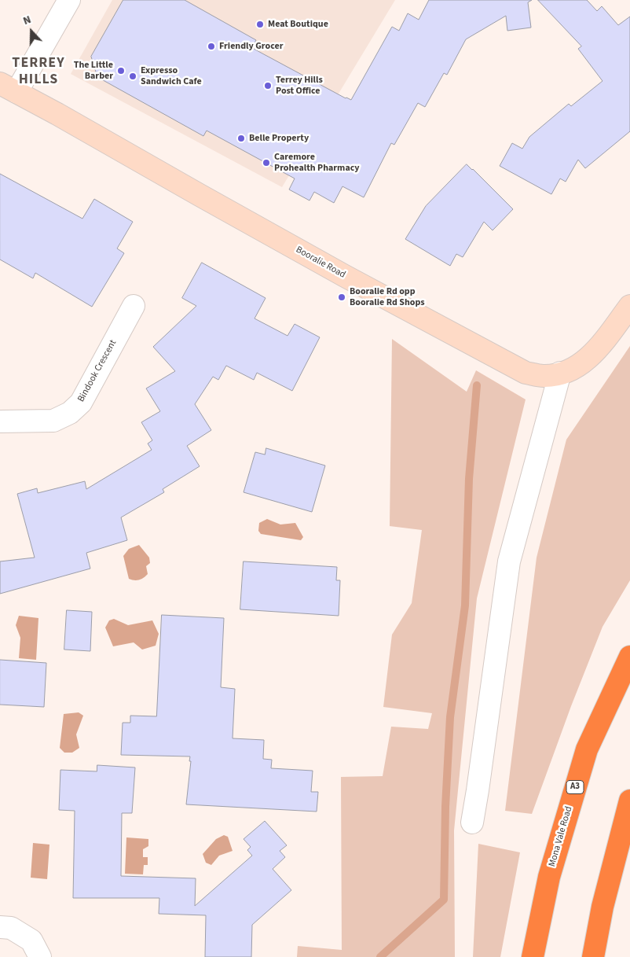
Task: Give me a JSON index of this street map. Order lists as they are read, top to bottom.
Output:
{
  "streets": {
    "highway": ["A3", "Mona Vale Road"],
    "street": ["Booralie Road", "Bindook Crescent"]
  },
  "districts": ["TERREY HILLS"],
  "places": [
    "Meat Boutique",
    "Friendly Grocer",
    "The Little Barber",
    "Expresso Sandwich Cafe",
    "Terrey Hills Post Office",
    "Belle Property",
    "Caremore Prohealth Pharmacy",
    "Booralie Rd opp Booralie Rd Shops"
  ],
  "north": "top"
}
